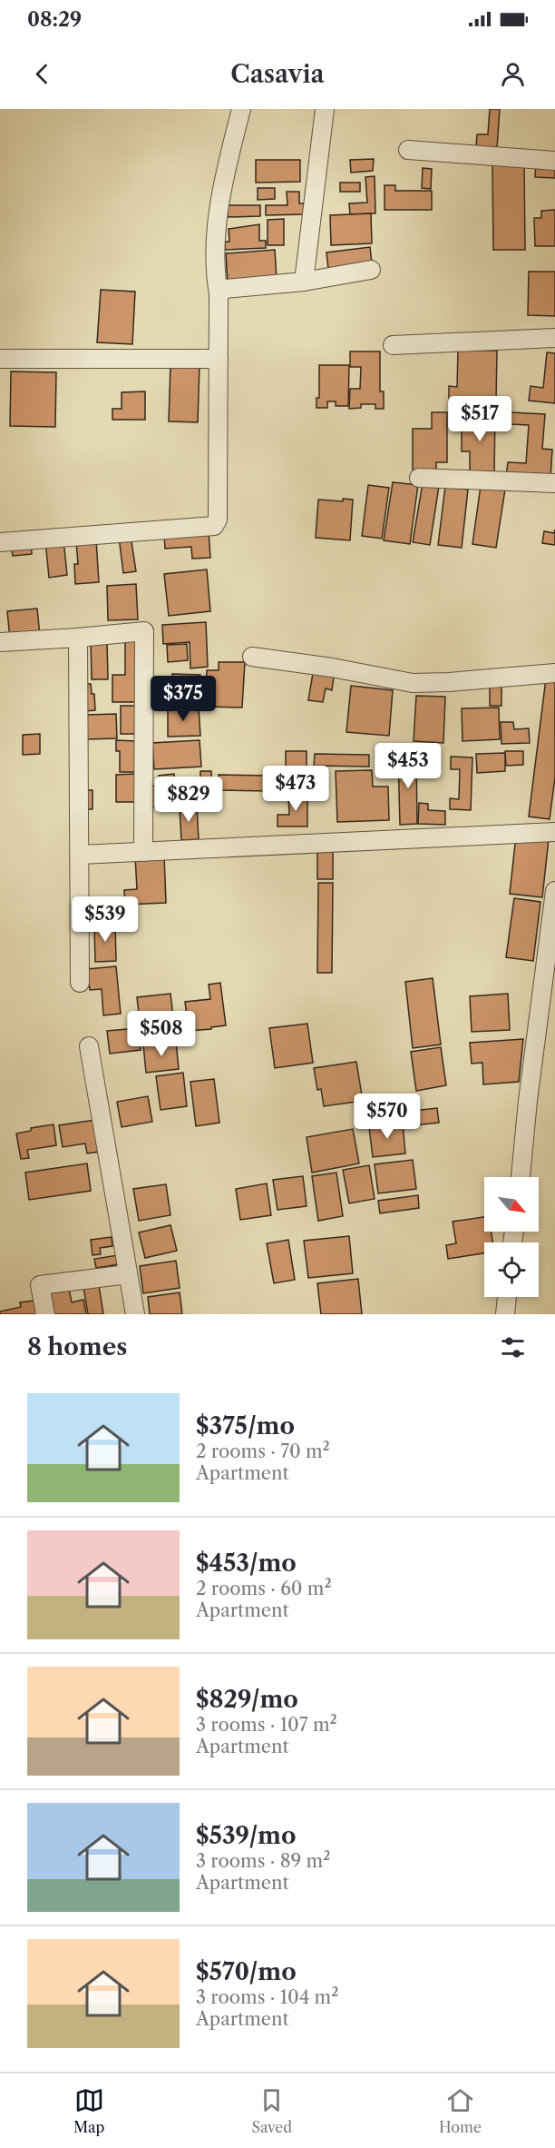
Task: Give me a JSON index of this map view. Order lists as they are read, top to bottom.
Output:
{
  "north": "bottom right",
  "page": {
    "status": "08:29",
    "header": "Casavia",
    "price": [
      "$517",
      "$375",
      "$453",
      "$473",
      "$829",
      "$539",
      "$508",
      "$570"
    ],
    "heading": "8 homes",
    "list": [
      {
        "name": "$375/mo",
        "note": "2 rooms · 70 m² · Apartment"
      },
      {
        "name": "$453/mo",
        "note": "2 rooms · 60 m² · Apartment"
      },
      {
        "name": "$829/mo",
        "note": "3 rooms · 107 m² · Apartment"
      },
      {
        "name": "$539/mo",
        "note": "3 rooms · 89 m² · Apartment"
      },
      {
        "name": "$570/mo",
        "note": "3 rooms · 104 m² · Apartment"
      }
    ],
    "tabs": ["Map", "Saved", "Home"]
  }
}
